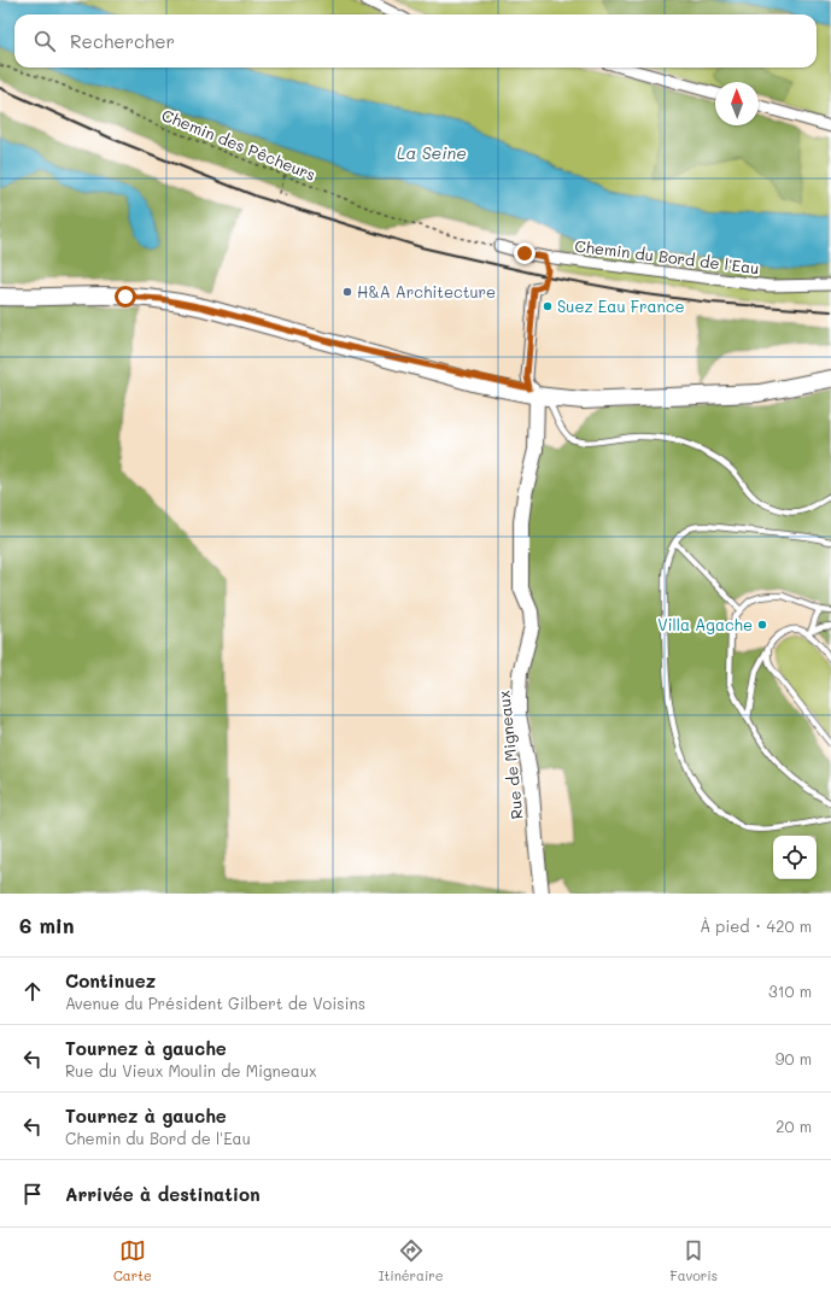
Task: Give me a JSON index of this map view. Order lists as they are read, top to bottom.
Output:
{
  "streets": {
    "street": ["Chemin du Bord de l'Eau", "Rue de Migneaux"],
    "path": ["Chemin des Pêcheurs"]
  },
  "crossings": [
    ["Chemin des Pêcheurs", "Chemin du Bord de l'Eau"]
  ],
  "water": ["La Seine"],
  "places": ["H&A Architecture", "Suez Eau France", "Villa Agache"],
  "north": "top",
  "page": {
    "search": "Rechercher",
    "heading": ["6 min", "À pied · 420 m"],
    "list": [
      ["Continuez", "Avenue du Président Gilbert de Voisins", "310 m"],
      ["Tournez à gauche", "Rue du Vieux Moulin de Migneaux", "90 m"],
      ["Tournez à gauche", "Chemin du Bord de l'Eau", "20 m"],
      "Arrivée à destination"
    ],
    "nav": ["Carte", "Itinéraire", "Favoris"]
  }
}
